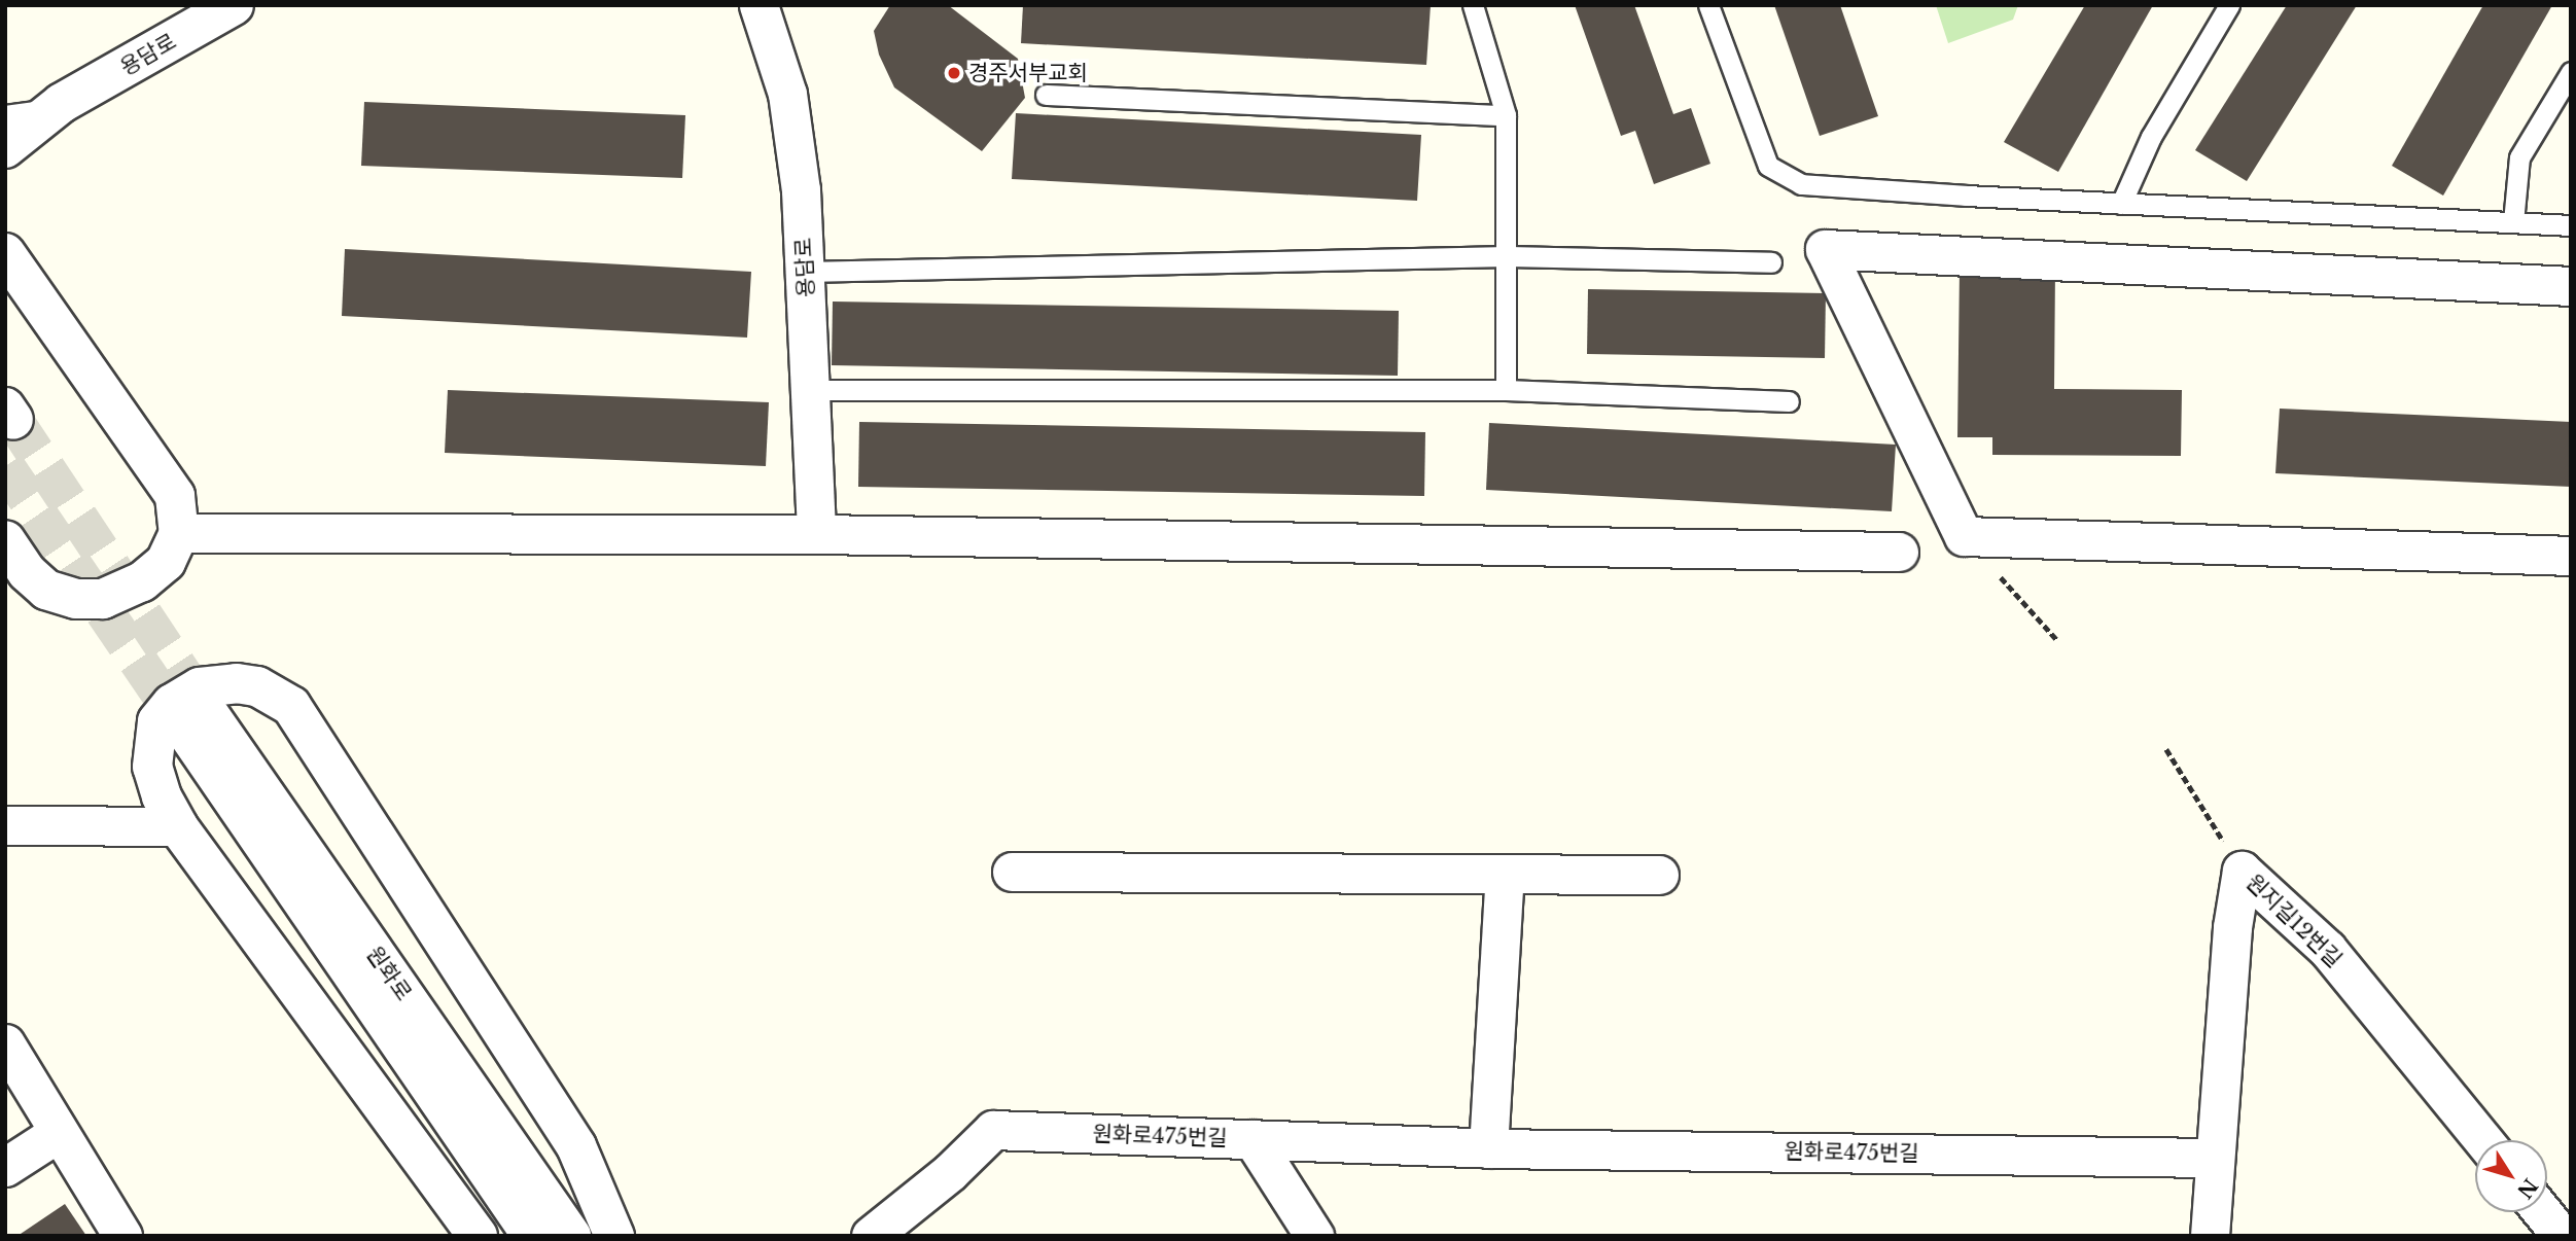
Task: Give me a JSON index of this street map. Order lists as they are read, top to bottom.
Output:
{
  "streets": {
    "street": [
      "용담로",
      "원지길12번길",
      "원화로",
      "원화로475번길"
    ]
  },
  "crossings": [
    ["원지길12번길", "원화로475번길"]
  ],
  "places": ["경주서부교회"],
  "north": "bottom right"
}
